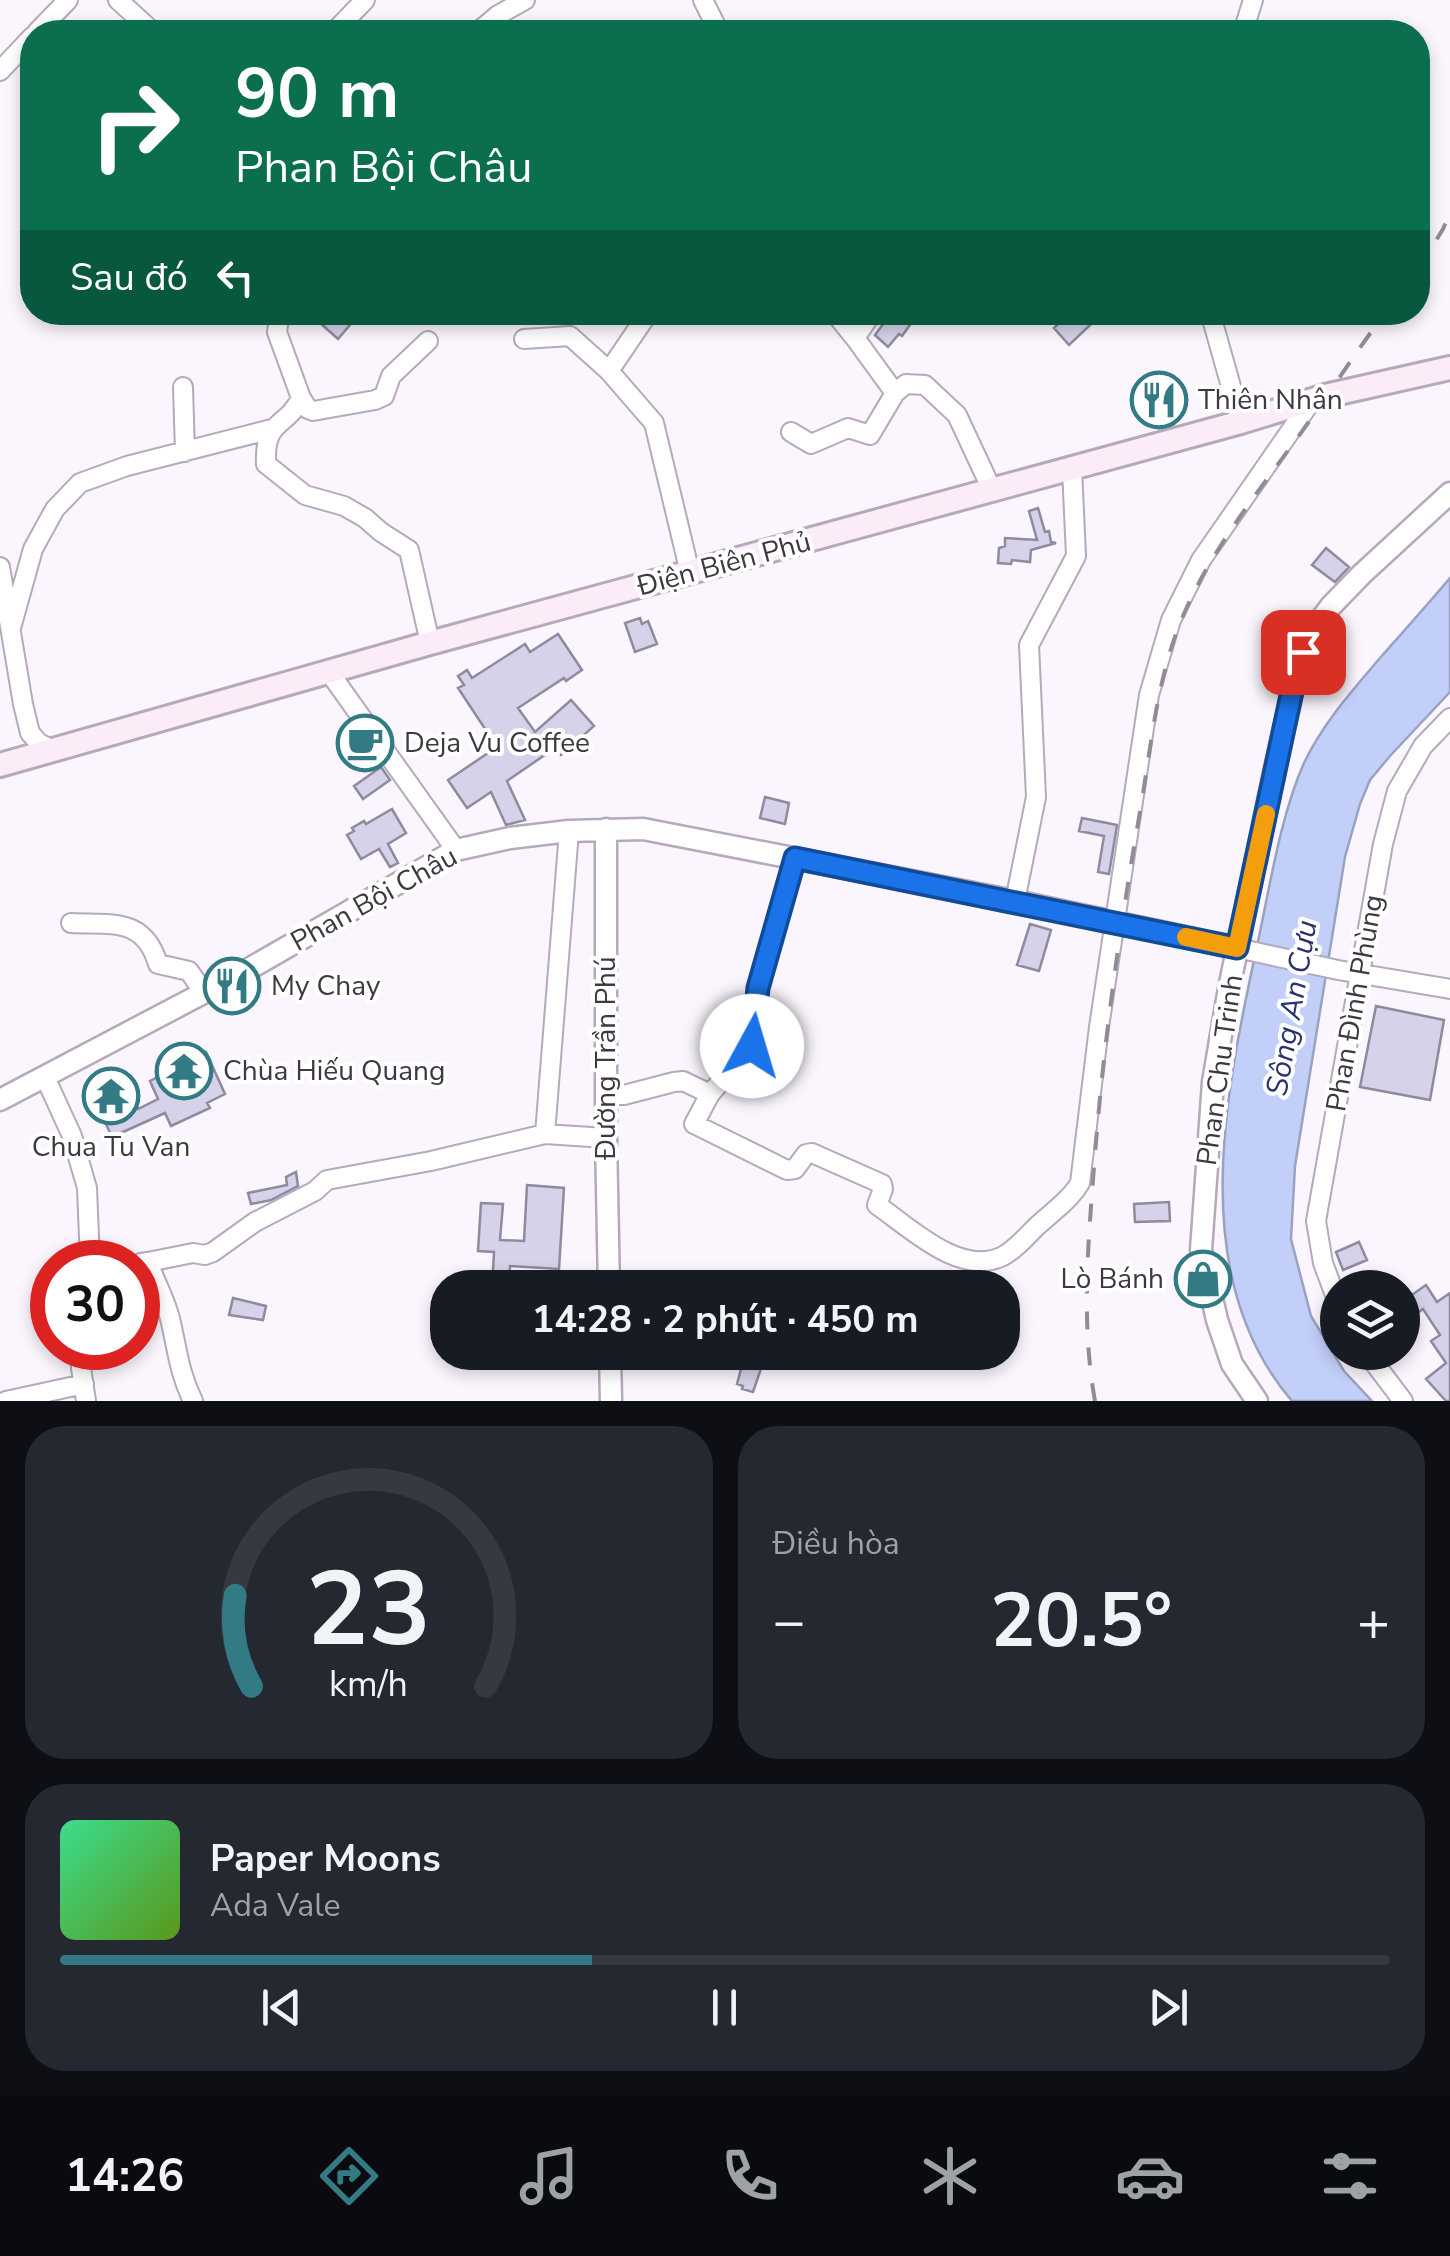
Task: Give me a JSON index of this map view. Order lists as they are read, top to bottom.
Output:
{
  "streets": {
    "main road": ["Điện Biên Phủ"],
    "street": [
      "Phan Bội Châu",
      "Phan Đình Phùng",
      "Đường Trần Phú",
      "Phan Chu Trinh"
    ]
  },
  "crossings": [
    ["Phan Bội Châu", "Đường Trần Phú"],
    ["Phan Bội Châu", "Phan Chu Trinh"]
  ],
  "water": ["Sông An Cựu"],
  "places": {
    "restaurant": ["Thiên Nhân", "My Chay"],
    "cafe": ["Deja Vu Coffee"],
    "temple": ["Chùa Hiếu Quang", "Chua Tu Van"],
    "shop": ["Lò Bánh"]
  },
  "page": {
    "turn": ["90 m", "Phan Bội Châu"],
    "then": "Sau đó",
    "limit": "30",
    "trip": "14:28 · 2 phút · 450 m",
    "tile": "Điều hòa",
    "heat": ["−", "20.5°", "+"],
    "song": ["Paper Moons", "Ada Vale"],
    "tabs": "14:26",
    "gauge": ["23", "km/h"]
  }
}
